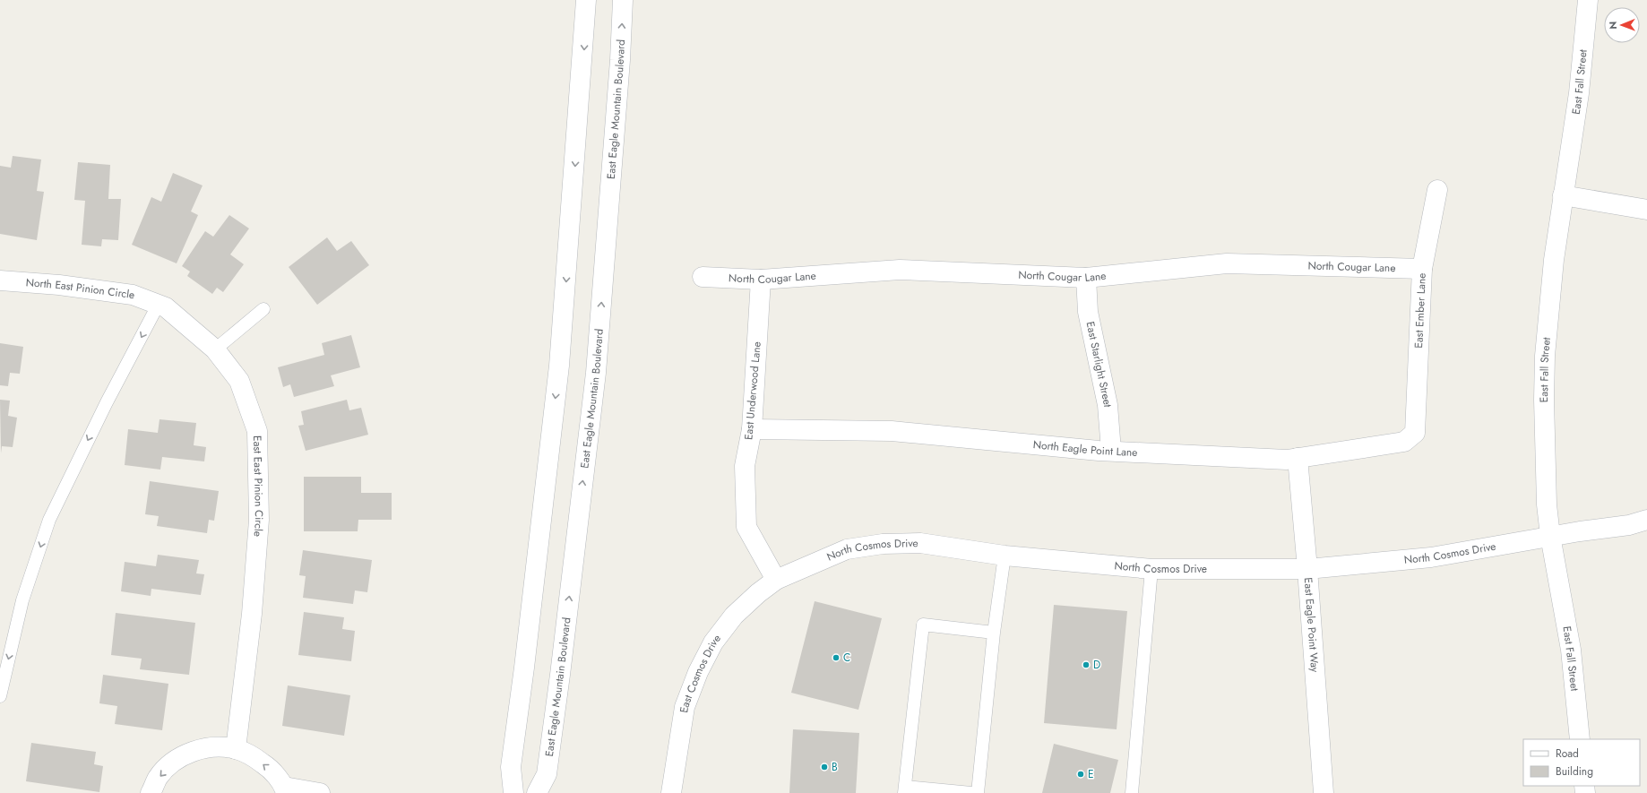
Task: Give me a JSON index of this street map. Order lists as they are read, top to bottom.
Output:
{
  "streets": {
    "street": [
      "East Fall Street",
      "East Eagle Mountain Boulevard",
      "North Cougar Lane",
      "North East Pinion Circle",
      "East Ember Lane",
      "East Starlight Street",
      "East Underwood Lane",
      "North Eagle Point Lane",
      "East East Pinion Circle",
      "North Cosmos Drive",
      "East Eagle Point Way",
      "East Cosmos Drive"
    ]
  },
  "crossings": [
    ["East Fall Street", "North Cosmos Drive"],
    ["North Cougar Lane", "East Ember Lane"],
    ["North Cougar Lane", "East Starlight Street"],
    ["North Cougar Lane", "East Underwood Lane"],
    ["North East Pinion Circle", "East East Pinion Circle"],
    ["East Ember Lane", "North Eagle Point Lane"],
    ["East Starlight Street", "North Eagle Point Lane"],
    ["East Underwood Lane", "North Eagle Point Lane"],
    ["East Underwood Lane", "North Cosmos Drive"],
    ["East Underwood Lane", "East Cosmos Drive"],
    ["North Eagle Point Lane", "East Eagle Point Way"],
    ["North Cosmos Drive", "East Eagle Point Way"],
    ["North Cosmos Drive", "East Cosmos Drive"]
  ],
  "places": [
    "C",
    "D",
    "B",
    "E"
  ],
  "legend": ["Road", "Building"],
  "north": "left"
}
